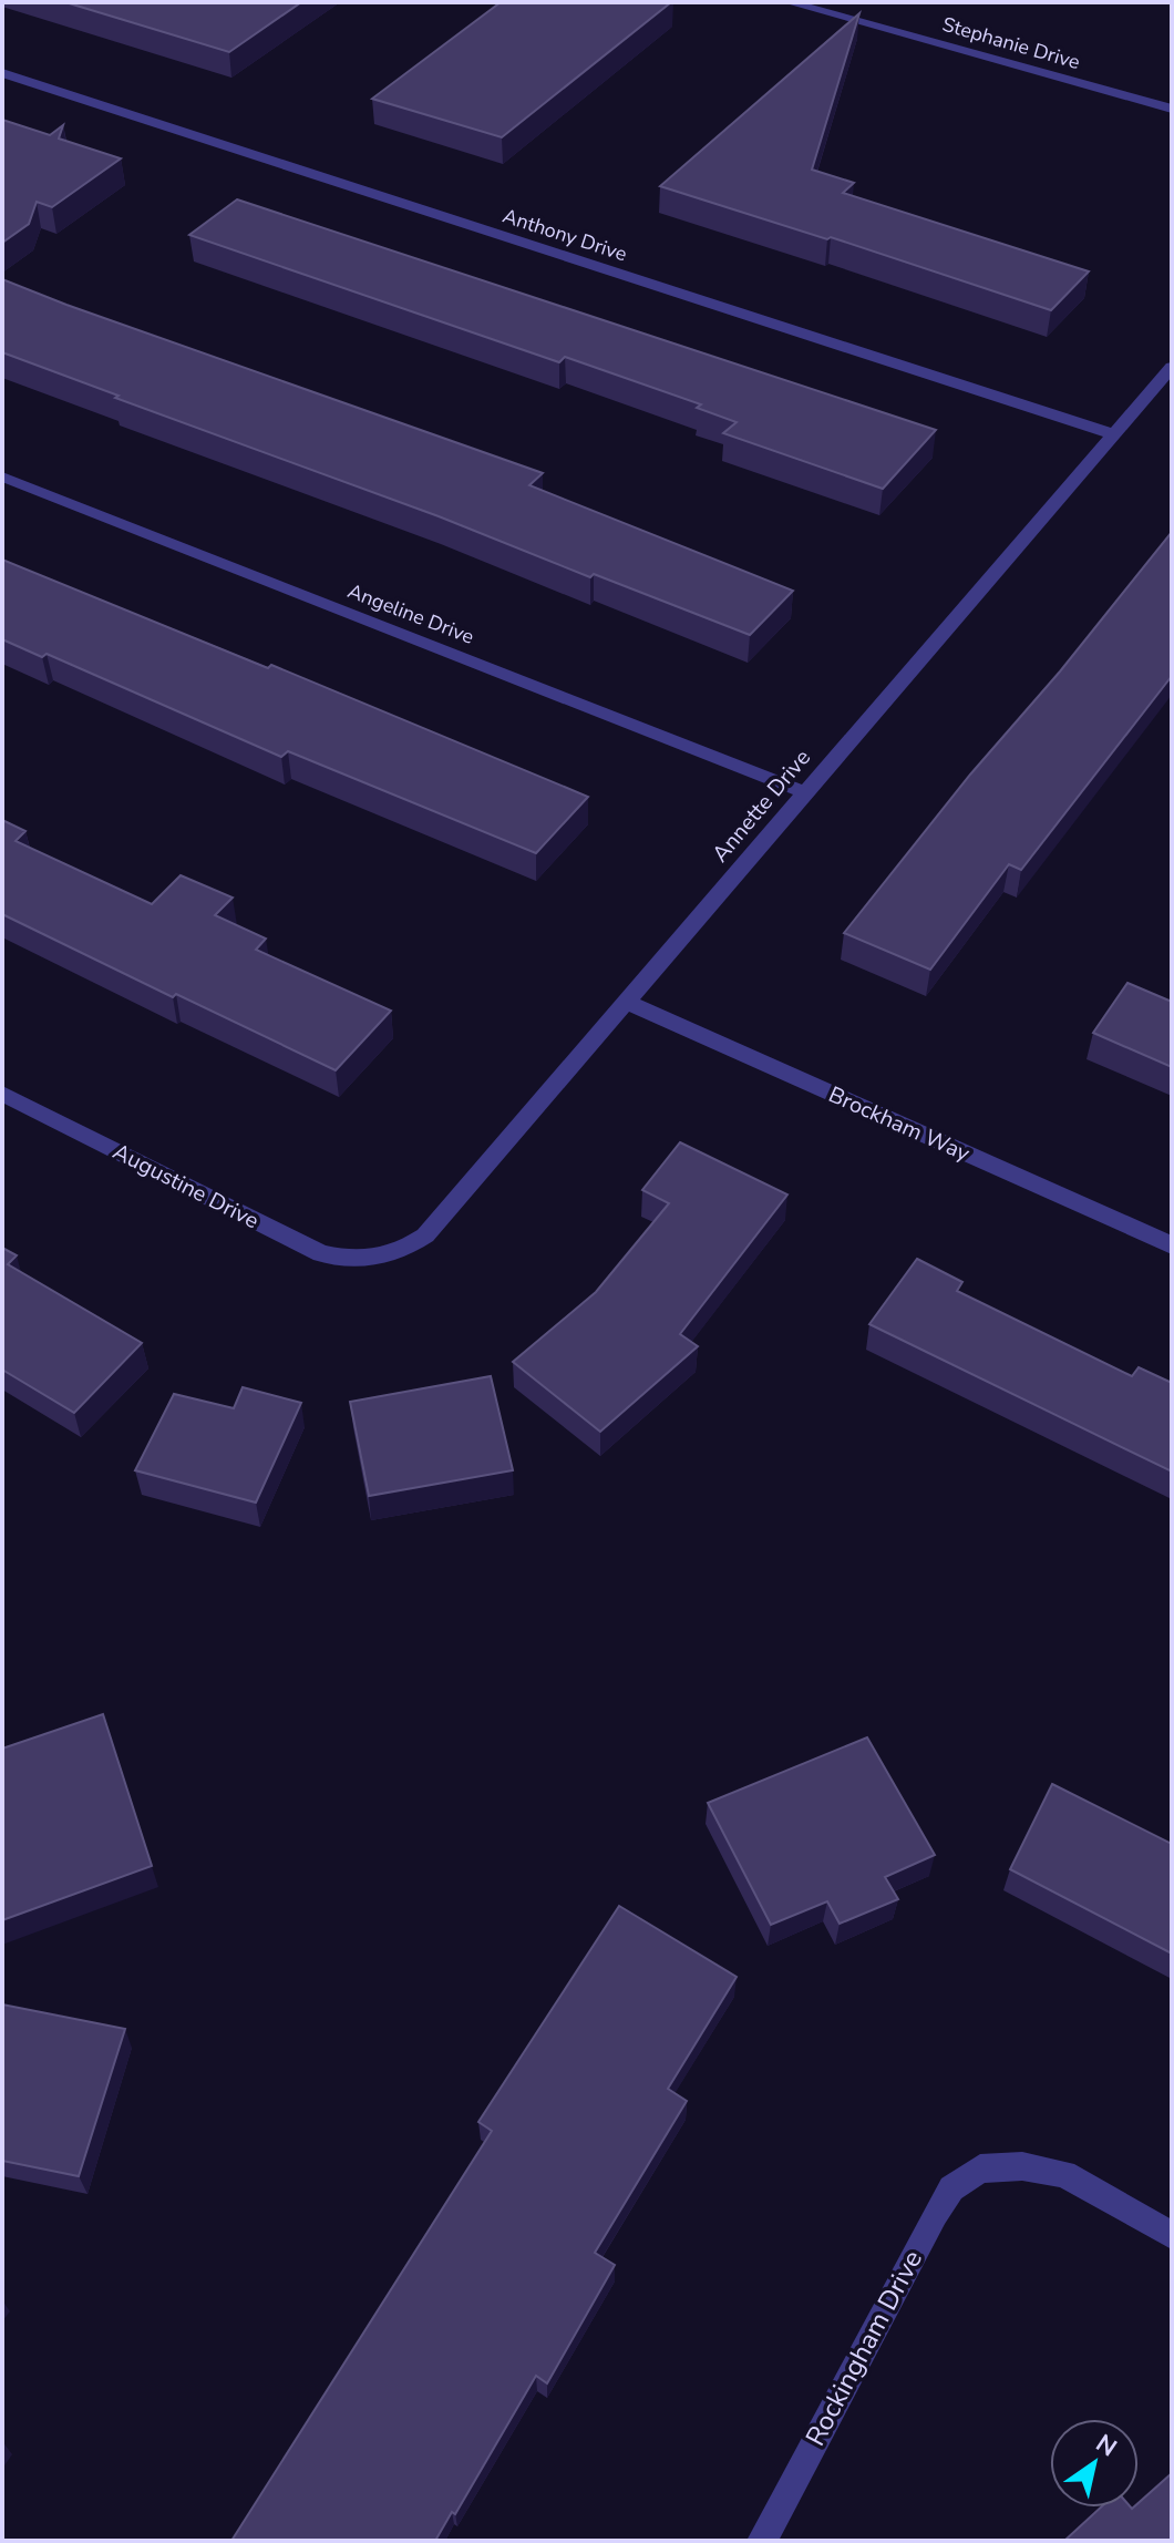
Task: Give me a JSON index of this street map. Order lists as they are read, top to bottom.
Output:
{
  "streets": {
    "street": [
      "Stephanie Drive",
      "Anthony Drive",
      "Angeline Drive",
      "Annette Drive",
      "Brockham Way",
      "Augustine Drive",
      "Rockingham Drive"
    ]
  },
  "crossings": [
    ["Anthony Drive", "Annette Drive"],
    ["Angeline Drive", "Annette Drive"],
    ["Annette Drive", "Brockham Way"],
    ["Annette Drive", "Augustine Drive"]
  ],
  "north": "top right"
}
